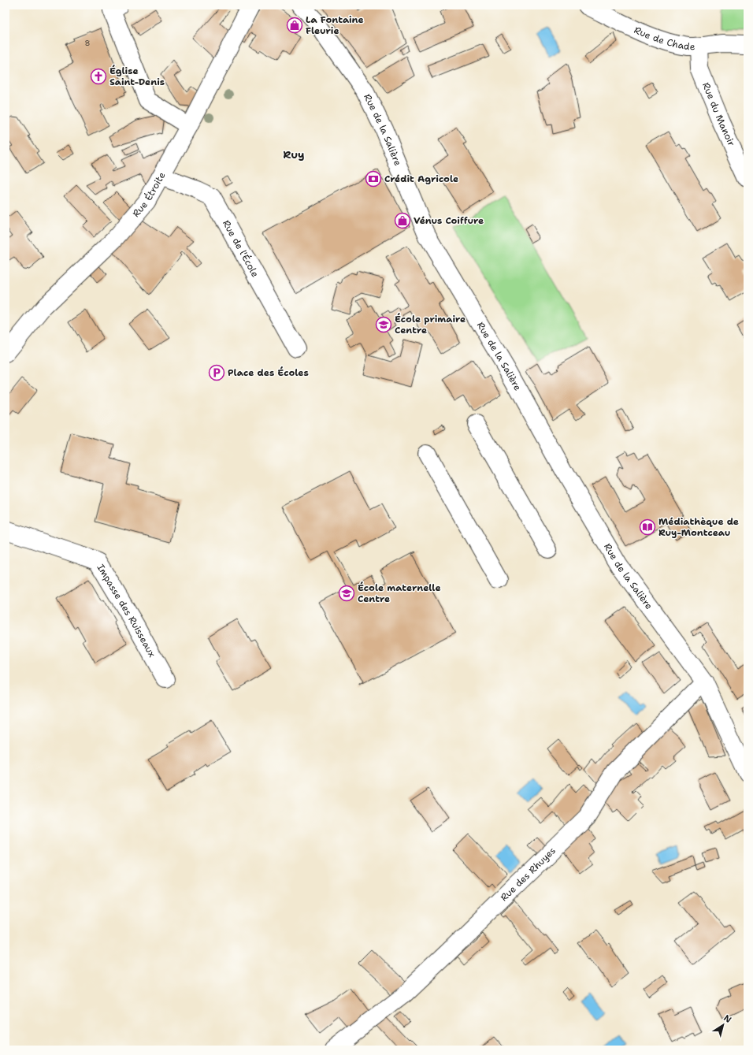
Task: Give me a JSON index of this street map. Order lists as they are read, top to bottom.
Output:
{
  "streets": {
    "street": [
      "Rue de Chade",
      "Rue du Manoir",
      "Rue de la Salière",
      "Rue Étroite",
      "Rue de l'École",
      "Impasse des Ruisseaux",
      "Rue des Rhuyes"
    ]
  },
  "crossings": [
    ["Rue de Chade", "Rue du Manoir"],
    ["Rue de la Salière", "Rue des Rhuyes"],
    ["Rue Étroite", "Rue de l'École"]
  ],
  "districts": ["Ruy"],
  "places": {
    "shop": ["La Fontaine Fleurie", "Vénus Coiffure"],
    "church": ["Église Saint-Denis"],
    "bank": ["Crédit Agricole"],
    "school or university": ["École primaire Centre", "École maternelle Centre"],
    "parking": ["Place des Écoles"],
    "library": ["Médiathèque de Ruy-Montceau"]
  },
  "house_numbers": ["8"],
  "north": "top right"
}
